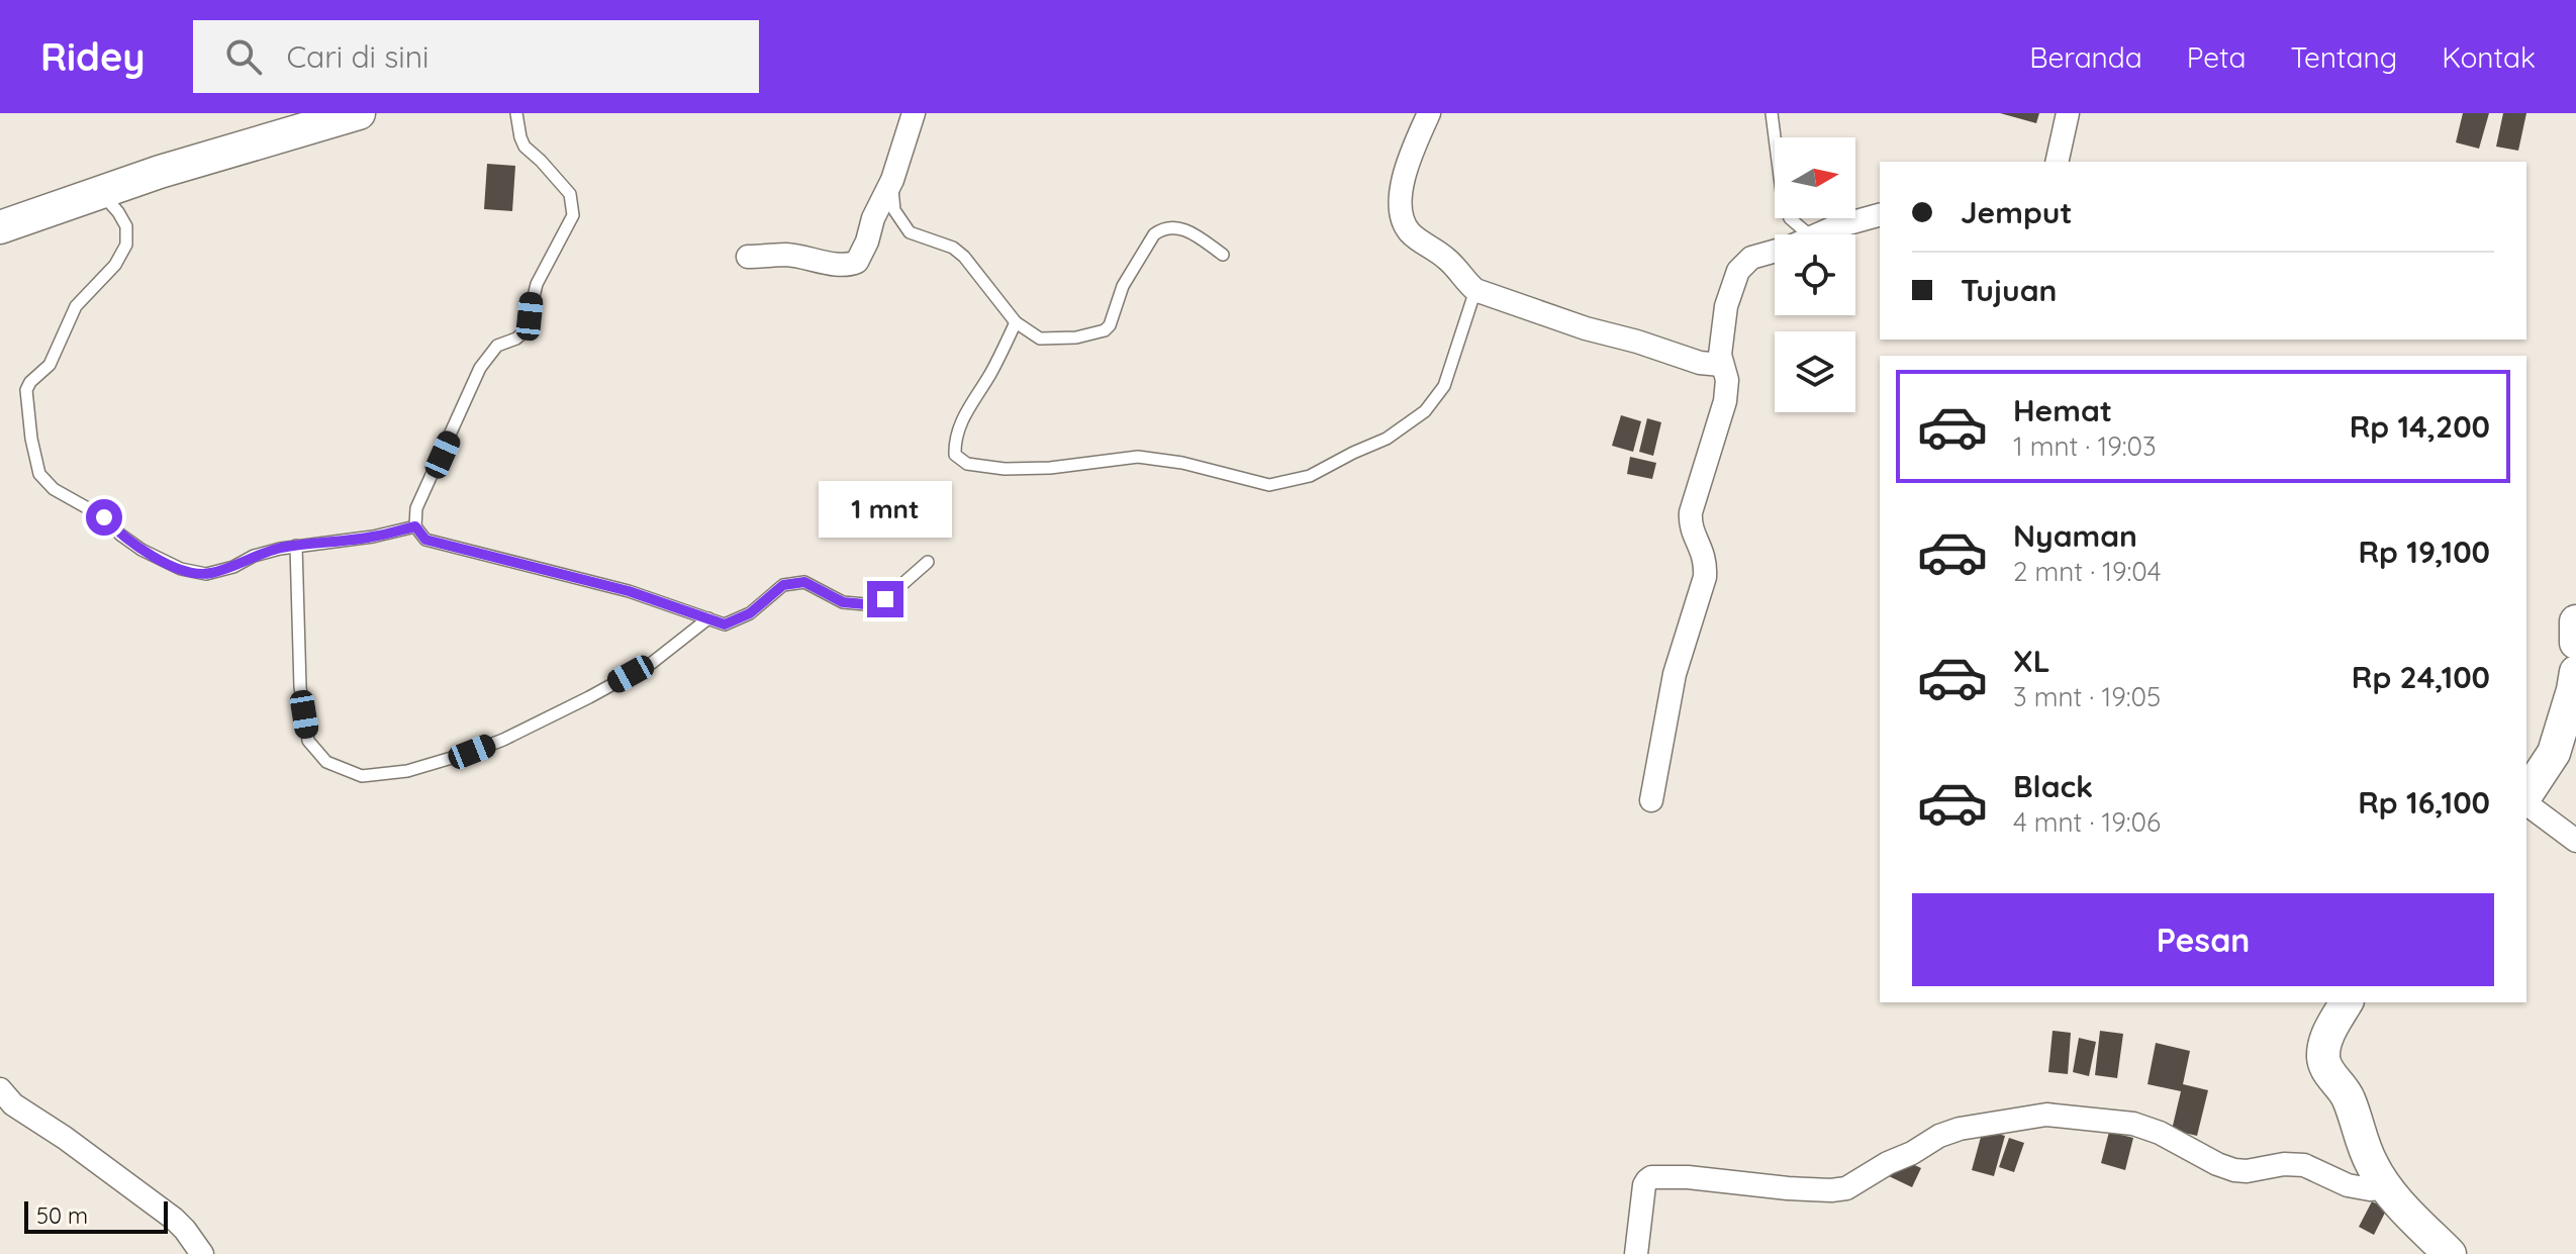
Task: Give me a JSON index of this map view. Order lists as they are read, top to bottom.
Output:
{
  "scale_bar": "50 m",
  "north": "right",
  "page": {
    "header": "Ridey",
    "search": "Cari di sini",
    "nav": [
      "Beranda",
      "Peta",
      "Tentang",
      "Kontak"
    ],
    "banner": ["Jemput", "Tujuan"],
    "list": [
      {
        "name": "Hemat",
        "note": "1 mnt · 19:03",
        "value": "Rp 14,200"
      },
      {
        "name": "Nyaman",
        "note": "2 mnt · 19:04",
        "value": "Rp 19,100"
      },
      {
        "name": "XL",
        "note": "3 mnt · 19:05",
        "value": "Rp 24,100"
      },
      {
        "name": "Black",
        "note": "4 mnt · 19:06",
        "value": "Rp 16,100"
      }
    ],
    "bubble": "1 mnt",
    "buttons": "Pesan",
    "scale": "50 m"
  }
}
